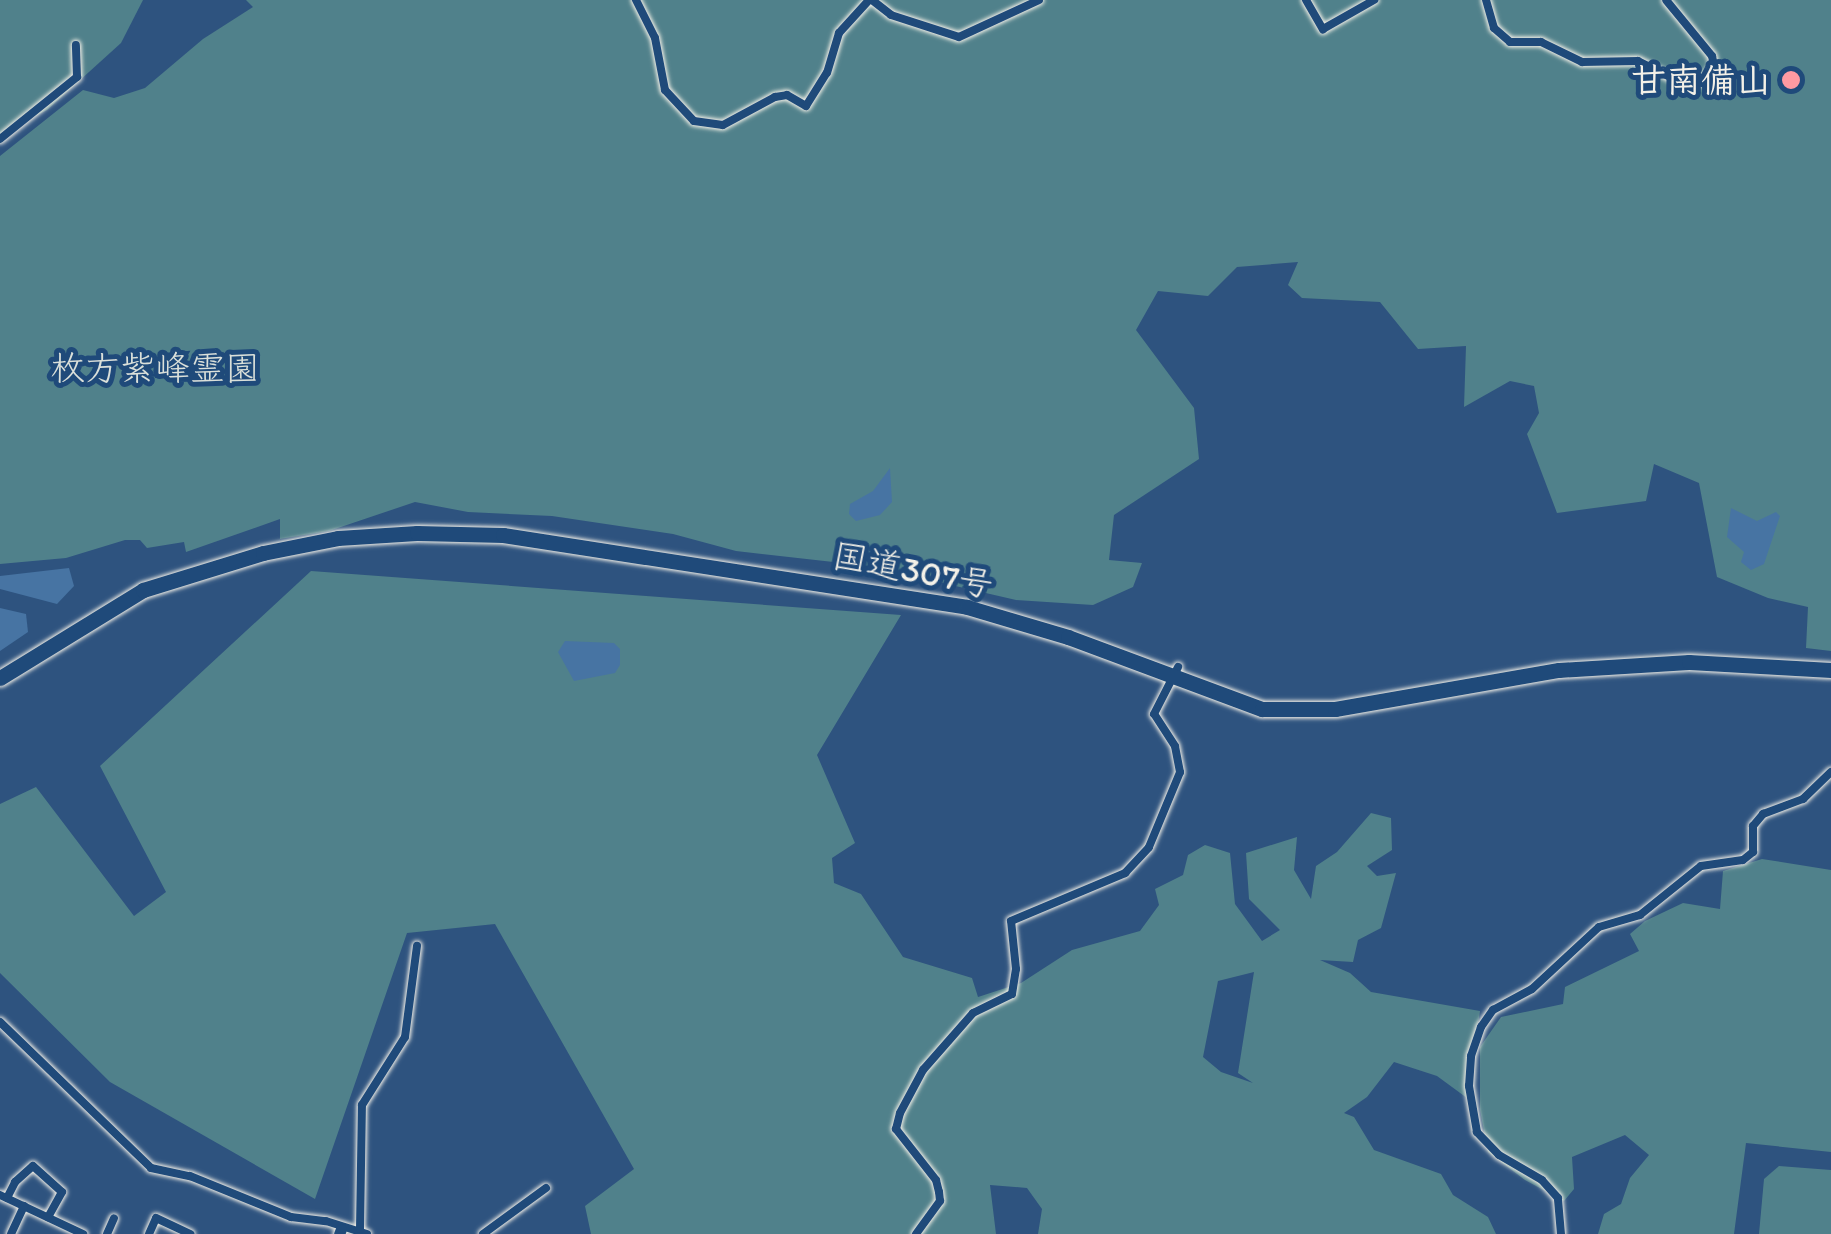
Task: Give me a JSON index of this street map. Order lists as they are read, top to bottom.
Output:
{
  "streets": {
    "highway": ["国道307号"]
  },
  "parks": ["枚方紫峰霊園"],
  "places": ["甘南備山"]
}
